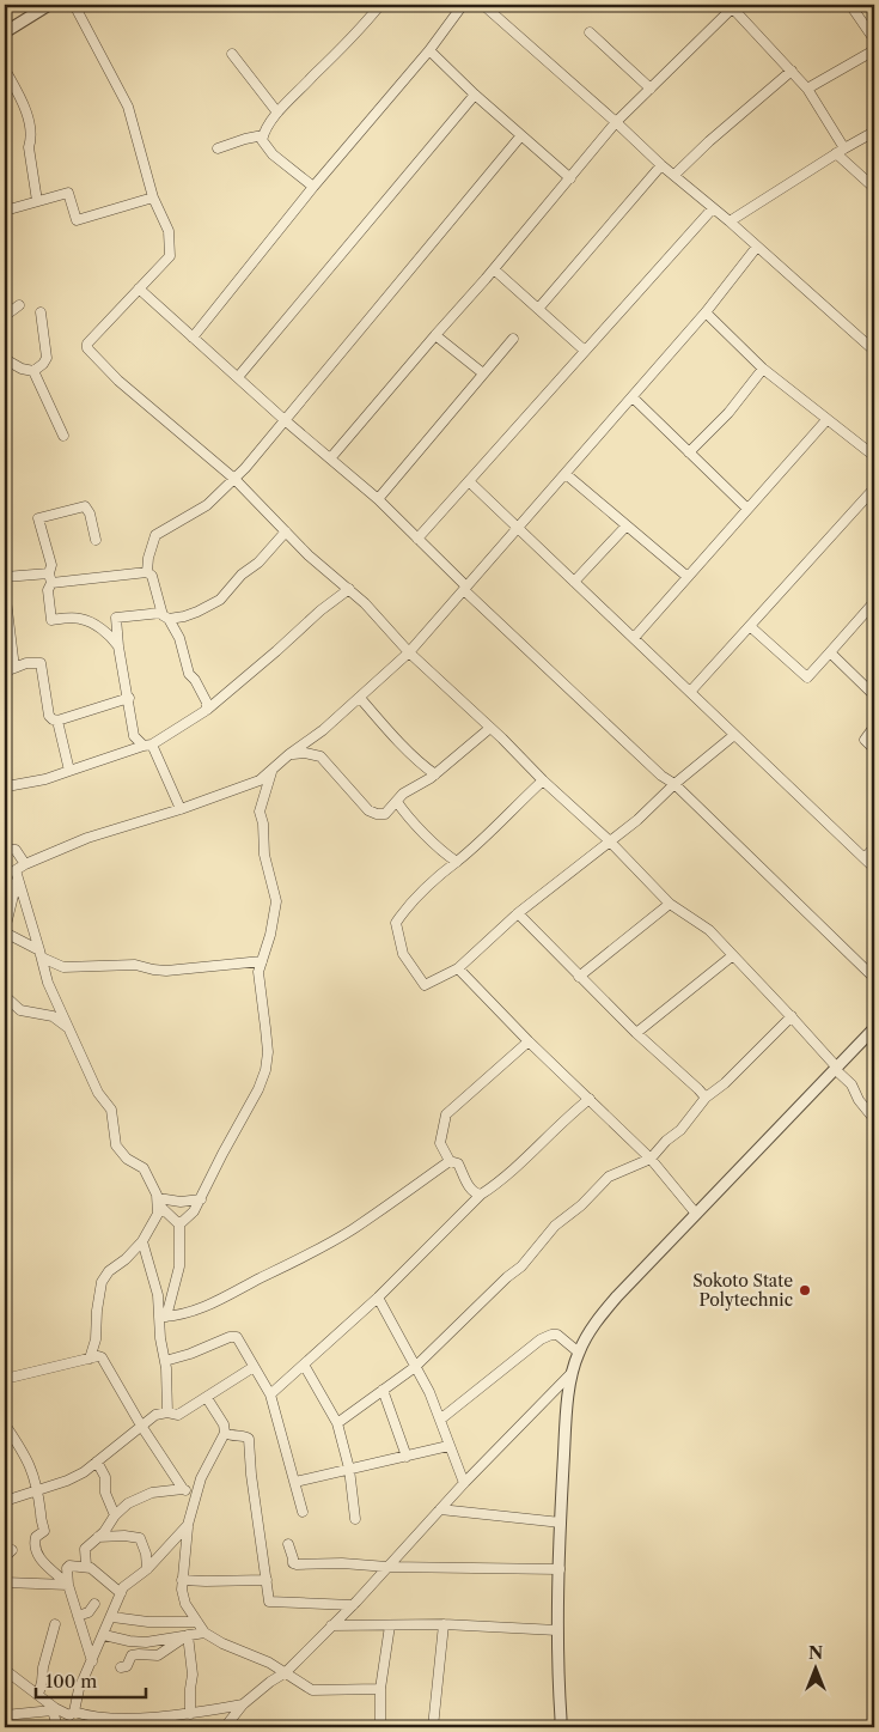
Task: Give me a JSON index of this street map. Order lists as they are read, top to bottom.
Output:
{
  "places": ["Sokoto State Polytechnic"],
  "scale_bar": "100 m",
  "north": "top"
}
